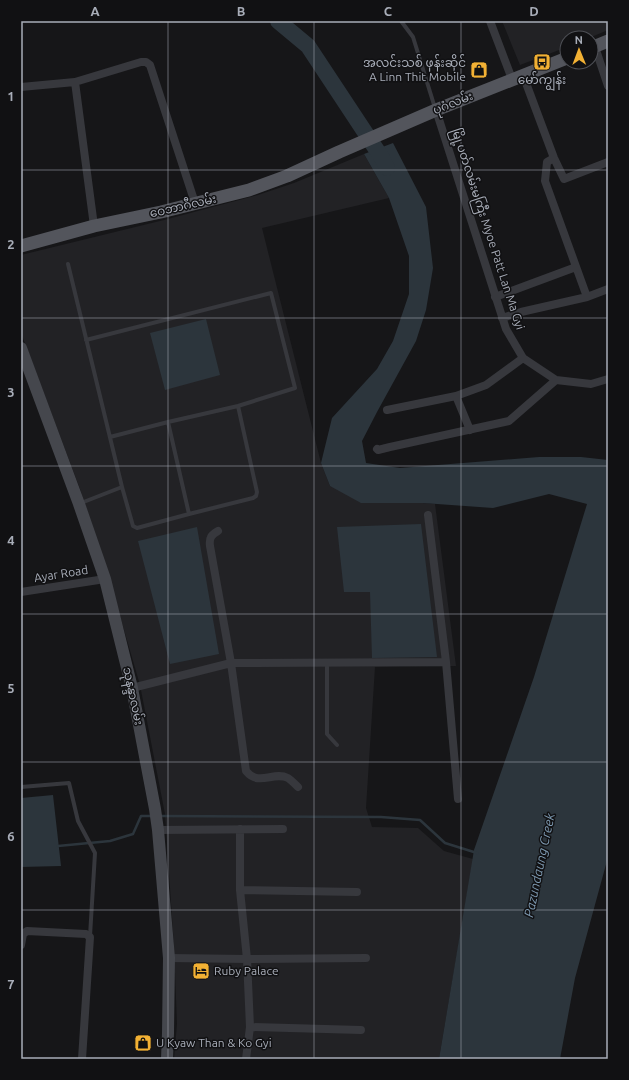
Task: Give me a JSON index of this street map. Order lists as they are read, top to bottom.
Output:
{
  "streets": {
    "main road": ["ပုဂံလမ်း", "ဝေဘာဂီလမ်း", "သုနန္ဒာလမ်း"],
    "street": ["မြို့ပတ်လမ်းမကြီး Myoe Patt Lan Ma Gyi", "Ayar Road"]
  },
  "crossings": [
    ["ပုဂံလမ်း", "ဝေဘာဂီလမ်း"],
    ["ပုဂံလမ်း", "မြို့ပတ်လမ်းမကြီး Myoe Patt Lan Ma Gyi"],
    ["Ayar Road", "သုနန္ဒာလမ်း"]
  ],
  "water": ["Pazundaung Creek"],
  "places": {
    "bus stop": ["မော်ကျွန်း"],
    "shop": ["အလင်းသစ် ဖုန်းဆိုင် A Linn Thit Mobile", "U Kyaw Than & Ko Gyi"],
    "hotel": ["Ruby Palace"]
  },
  "north": "top",
  "grid": {
    "columns": [
      "A",
      "B",
      "C",
      "D"
    ],
    "rows": [
      "1",
      "2",
      "3",
      "4",
      "5",
      "6",
      "7"
    ]
  }
}
